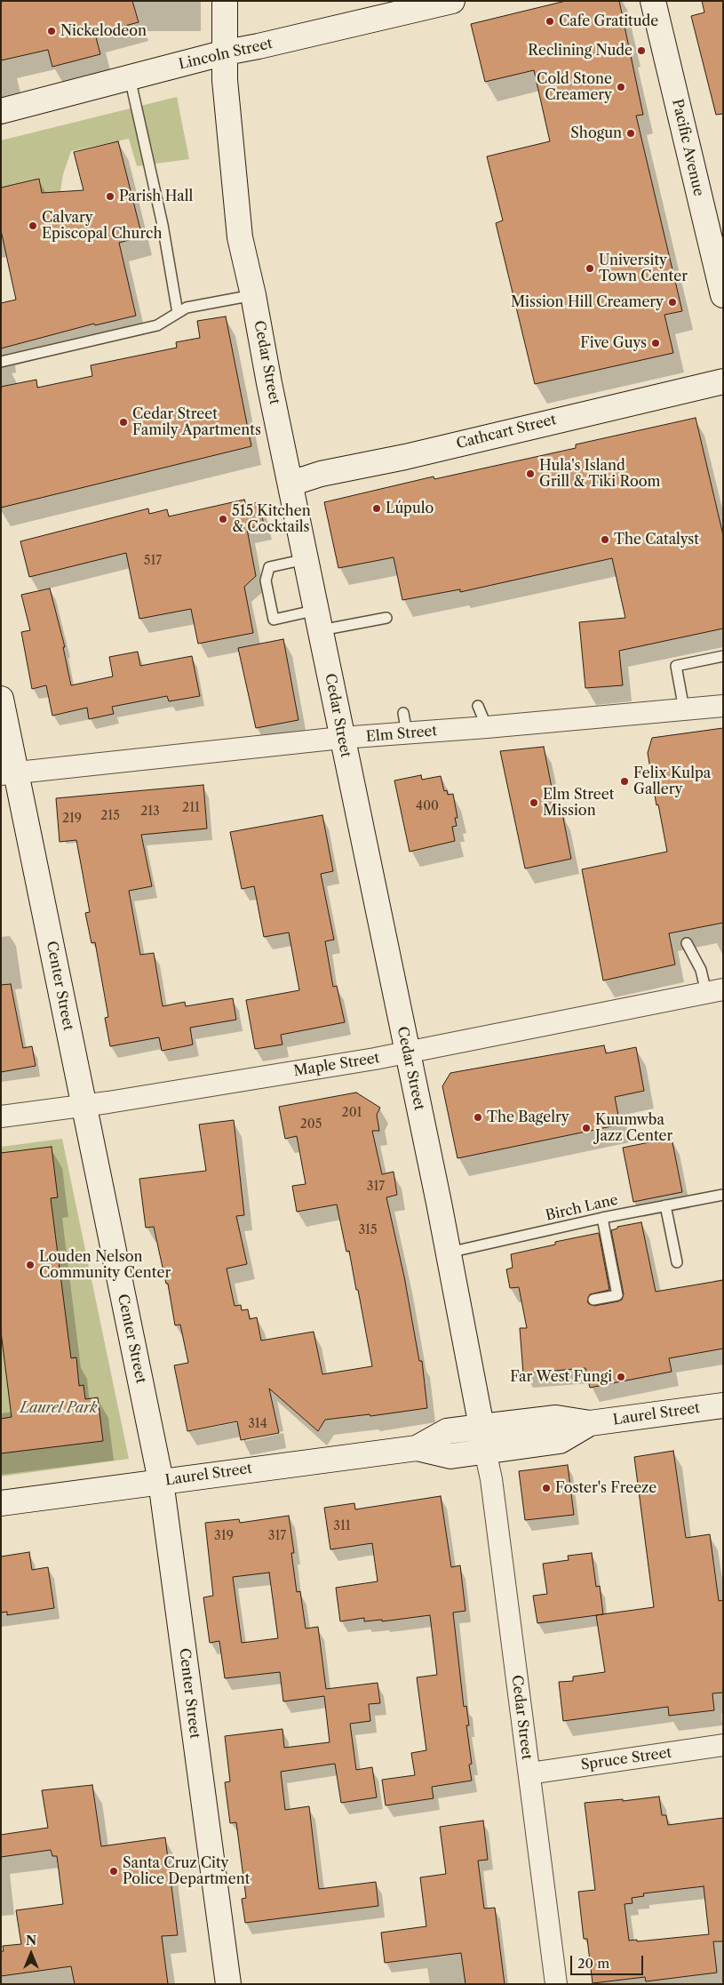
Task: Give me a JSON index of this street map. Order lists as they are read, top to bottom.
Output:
{
  "streets": {
    "street": [
      "Lincoln Street",
      "Pacific Avenue",
      "Cedar Street",
      "Cathcart Street",
      "Elm Street",
      "Center Street",
      "Maple Street",
      "Laurel Street",
      "Spruce Street"
    ],
    "lane": ["Birch Lane"]
  },
  "crossings": [
    ["Lincoln Street", "Cedar Street"],
    ["Cedar Street", "Cathcart Street"],
    ["Cedar Street", "Elm Street"],
    ["Cedar Street", "Maple Street"],
    ["Cedar Street", "Birch Lane"],
    ["Cedar Street", "Laurel Street"],
    ["Cedar Street", "Spruce Street"],
    ["Elm Street", "Center Street"],
    ["Center Street", "Maple Street"],
    ["Center Street", "Laurel Street"]
  ],
  "parks": ["Laurel Park"],
  "places": [
    "Cafe Gratitude",
    "Nickelodeon",
    "Reclining Nude",
    "Cold Stone Creamery",
    "Shogun",
    "Parish Hall",
    "Calvary Episcopal Church",
    "University Town Center",
    "Mission Hill Creamery",
    "Five Guys",
    "Cedar Street Family Apartments",
    "Hula's Island Grill & Tiki Room",
    "Lúpulo",
    "515 Kitchen & Cocktails",
    "The Catalyst",
    "Felix Kulpa Gallery",
    "Elm Street Mission",
    "The Bagelry",
    "Kuumwba Jazz Center",
    "Louden Nelson Community Center",
    "Far West Fungi",
    "Foster's Freeze",
    "Santa Cruz City Police Department"
  ],
  "house_numbers": [
    "517",
    "400",
    "211",
    "213",
    "215",
    "219",
    "201",
    "205",
    "317",
    "315",
    "314",
    "311",
    "319",
    "317"
  ],
  "scale_bar": "20 m",
  "north": "top"
}
